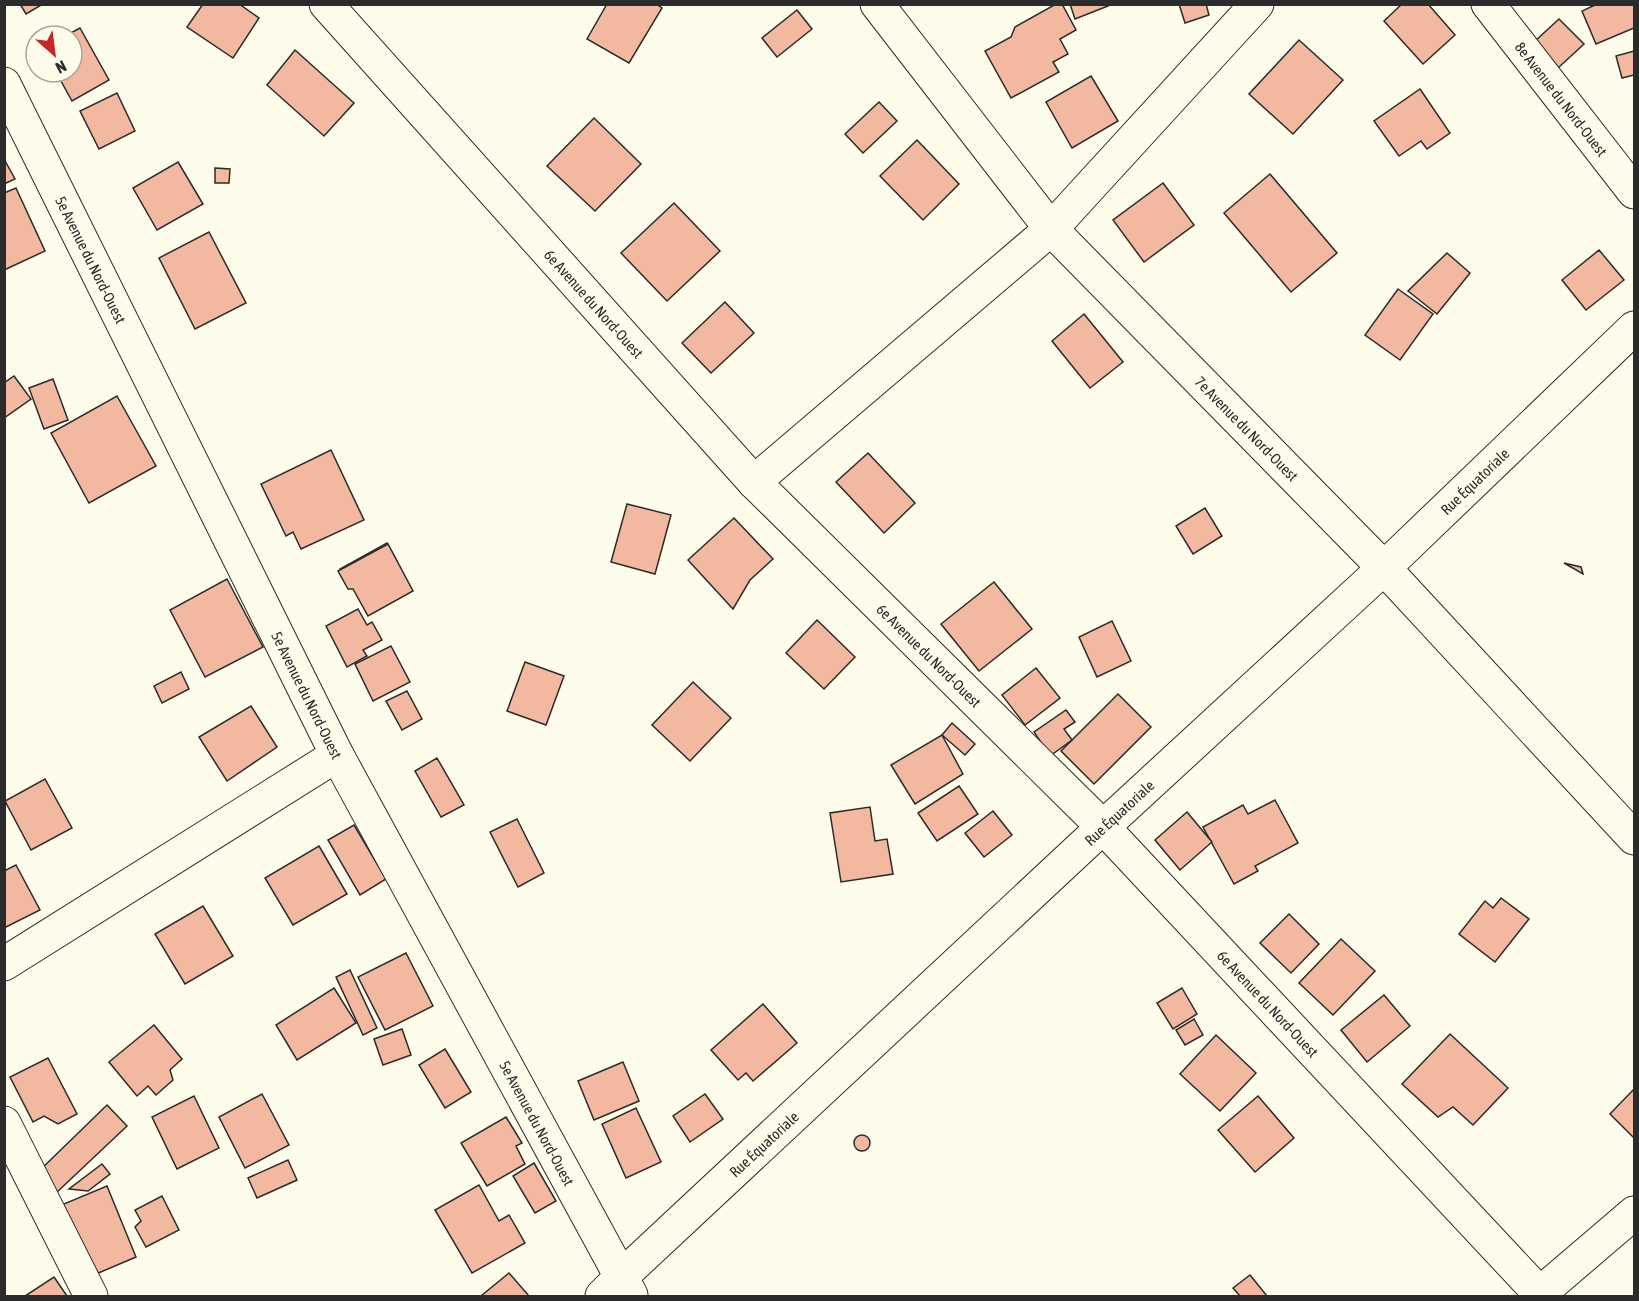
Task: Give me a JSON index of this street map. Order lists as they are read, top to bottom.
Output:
{
  "streets": {
    "street": [
      "8e Avenue du Nord-Ouest",
      "5e Avenue du Nord-Ouest",
      "6e Avenue du Nord-Ouest",
      "7e Avenue du Nord-Ouest",
      "Rue Équatoriale"
    ]
  },
  "crossings": [
    ["5e Avenue du Nord-Ouest", "Rue Équatoriale"],
    ["6e Avenue du Nord-Ouest", "Rue Équatoriale"],
    ["7e Avenue du Nord-Ouest", "Rue Équatoriale"]
  ],
  "north": "bottom right"
}
